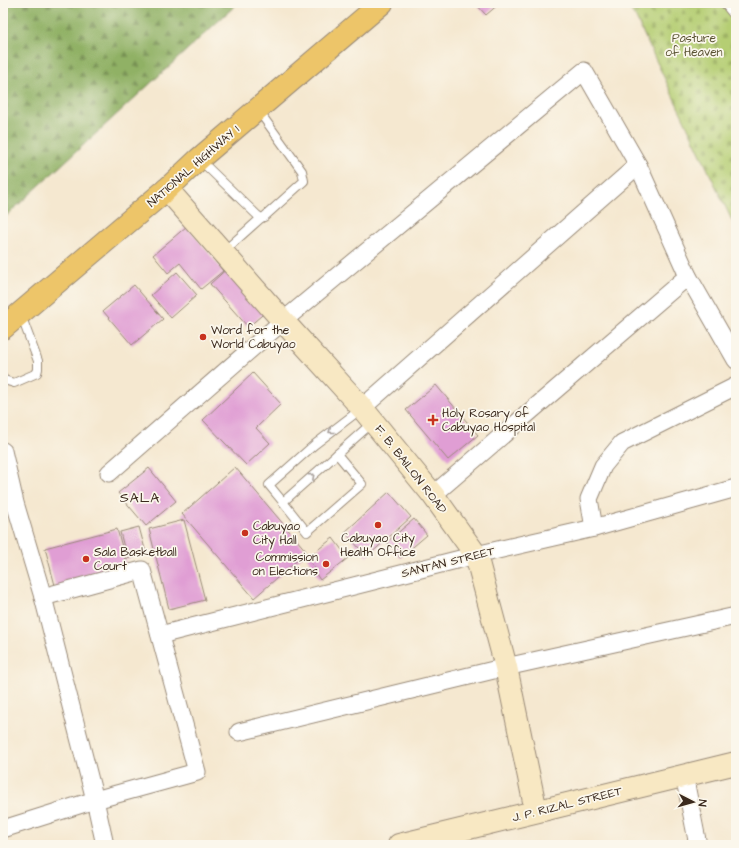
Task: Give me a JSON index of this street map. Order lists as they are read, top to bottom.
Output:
{
  "streets": {
    "highway": ["NATIONAL HIGHWAY 1"],
    "street": ["F. B. BAILON ROAD", "SANTAN STREET", "J. P. RIZAL STREET"]
  },
  "crossings": [
    ["NATIONAL HIGHWAY 1", "F. B. BAILON ROAD"],
    ["F. B. BAILON ROAD", "SANTAN STREET"],
    ["F. B. BAILON ROAD", "J. P. RIZAL STREET"]
  ],
  "districts": ["SALA"],
  "parks": ["Pasture of Heaven"],
  "places": {
    "other": [
      "Word for the World Cabuyao",
      "Cabuyao City Health Office",
      "Cabuyao City Hall",
      "Sala Basketball Court",
      "Commission on Elections"
    ],
    "health": ["Holy Rosary of Cabuyao Hospital"]
  },
  "north": "right"
}
